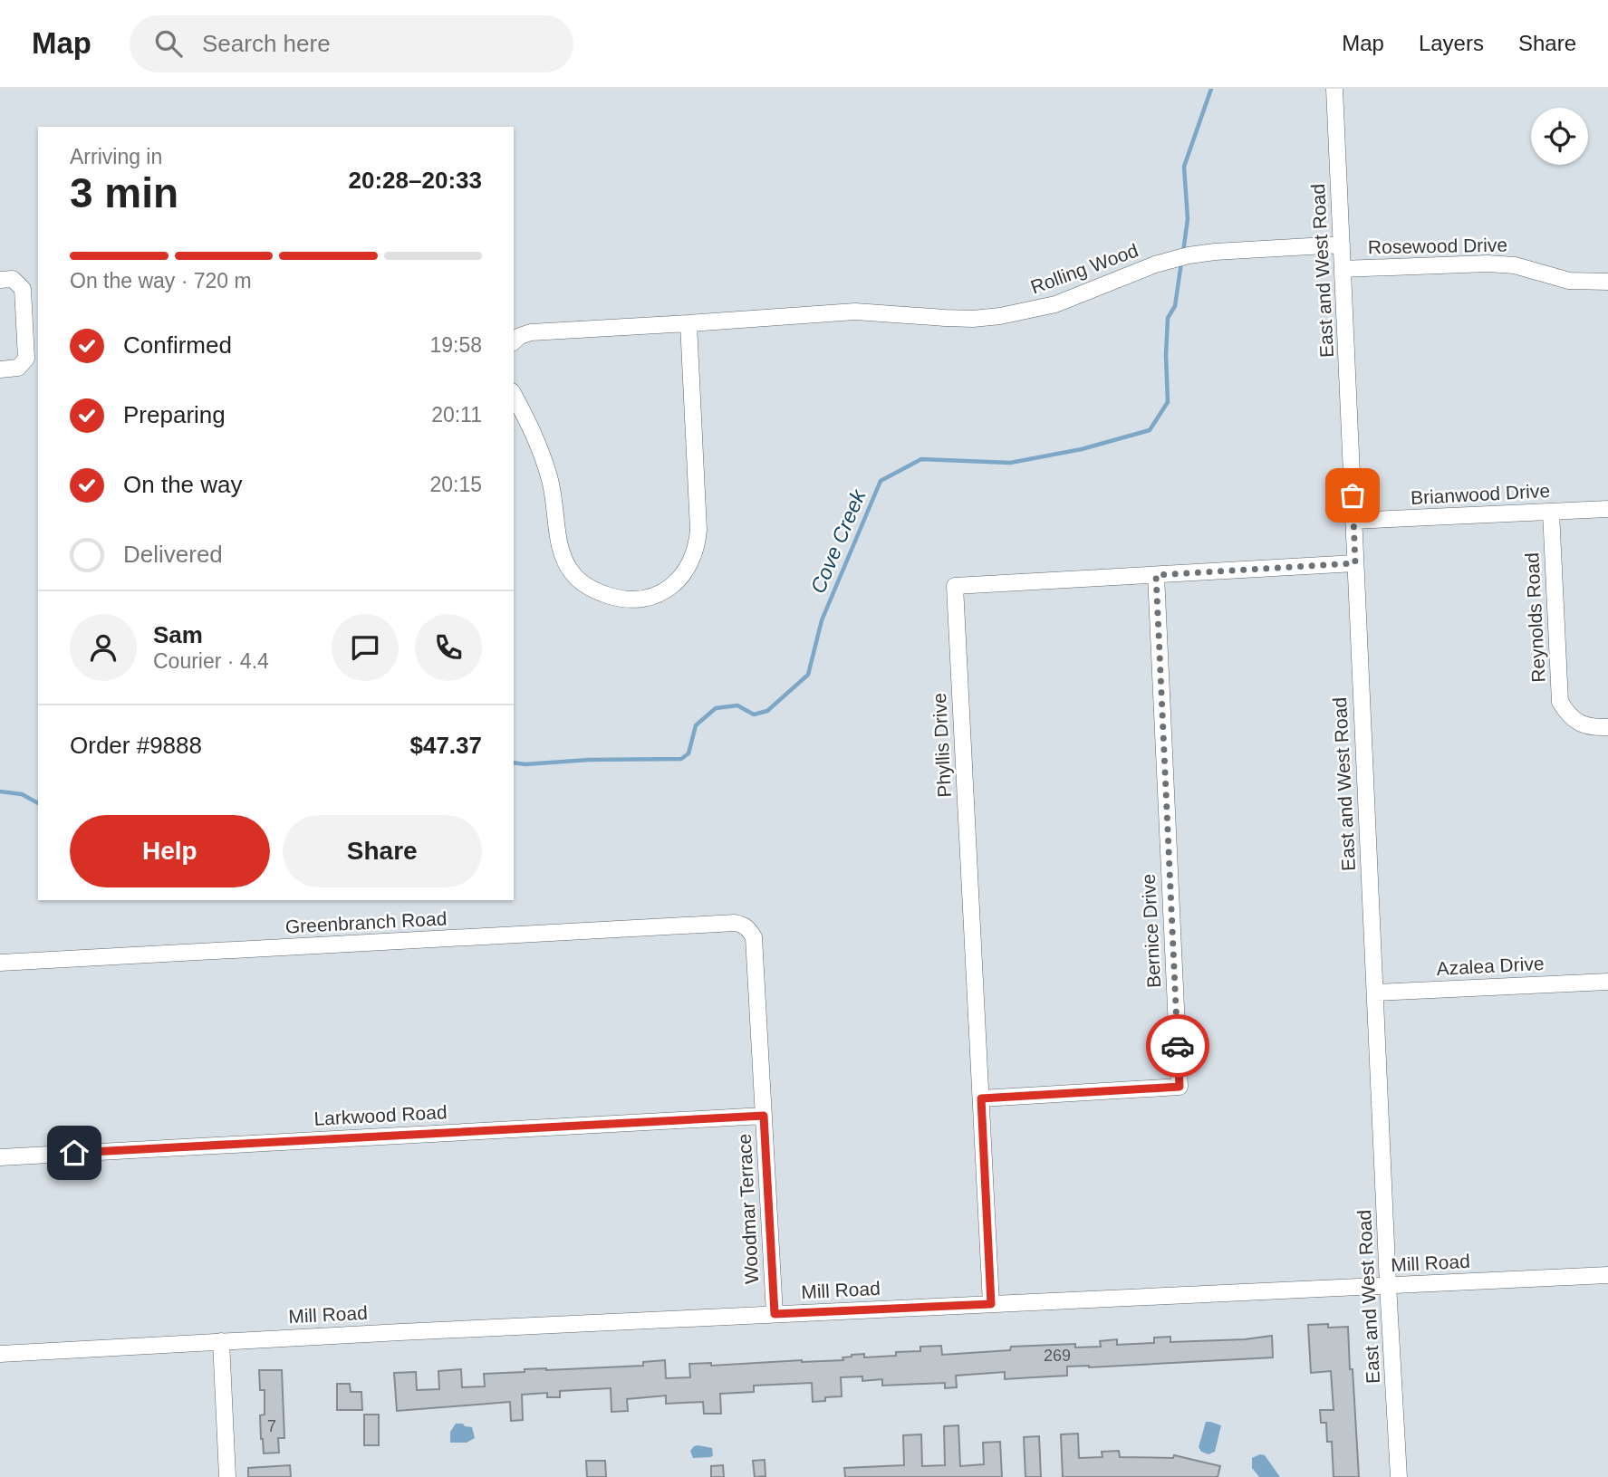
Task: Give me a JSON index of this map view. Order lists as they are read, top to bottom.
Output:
{
  "streets": {
    "street": [
      "Rosewood Drive",
      "Rolling Wood",
      "East and West Road",
      "Brianwood Drive",
      "Reynolds Road",
      "Phyllis Drive",
      "Greenbranch Road",
      "Bernice Drive",
      "Azalea Drive",
      "Larkwood Road",
      "Woodmar Terrace",
      "Mill Road"
    ]
  },
  "crossings": [
    ["Rosewood Drive", "East and West Road"],
    ["Rolling Wood", "East and West Road"],
    ["East and West Road", "Brianwood Drive"],
    ["East and West Road", "Phyllis Drive"],
    ["East and West Road", "Azalea Drive"],
    ["East and West Road", "Mill Road"],
    ["Brianwood Drive", "Reynolds Road"],
    ["Phyllis Drive", "Bernice Drive"],
    ["Phyllis Drive", "Mill Road"],
    ["Greenbranch Road", "Woodmar Terrace"],
    ["Larkwood Road", "Woodmar Terrace"],
    ["Woodmar Terrace", "Mill Road"]
  ],
  "water": ["Cove Creek"],
  "house_numbers": ["269", "7"],
  "page": {
    "header": "Map",
    "search": "Search here",
    "nav": ["Map", "Layers", "Share"],
    "heading": ["3 min", "Arriving in", "20:28–20:33"],
    "panel": [
      "Sam",
      "Courier · 4.4",
      "Order #9888",
      "$47.37"
    ],
    "bar": "On the way · 720 m",
    "list": [
      ["Confirmed", "19:58"],
      ["Preparing", "20:11"],
      ["On the way", "20:15"],
      "Delivered"
    ],
    "buttons": ["Help", "Share"]
  }
}
